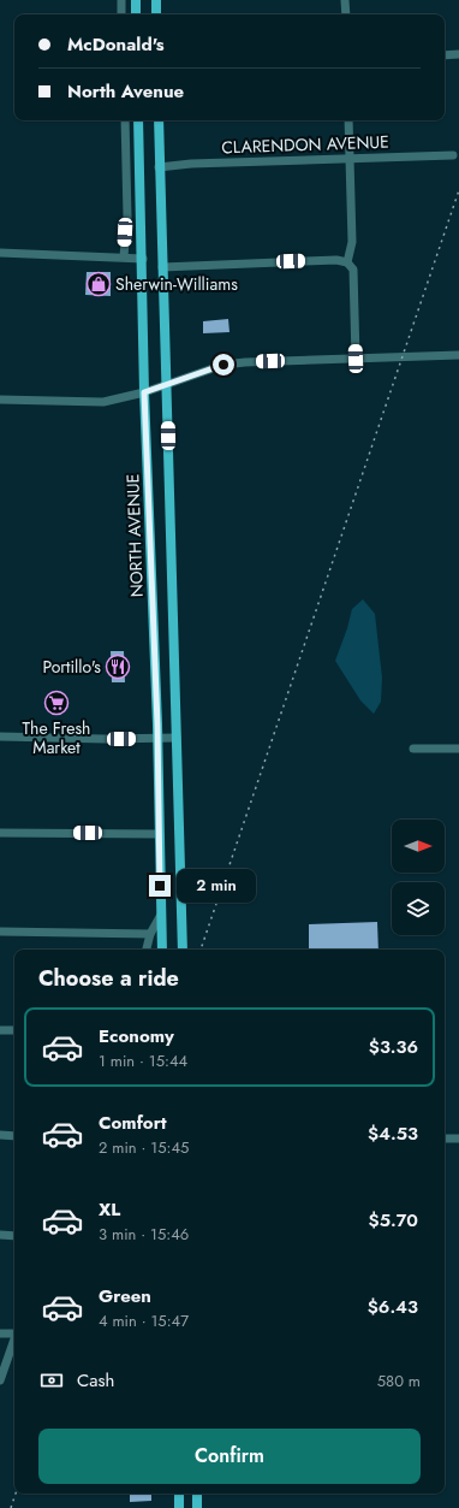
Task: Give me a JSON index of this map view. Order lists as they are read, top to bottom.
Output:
{
  "streets": {
    "main road": ["NORTH AVENUE"],
    "street": ["CLARENDON AVENUE"]
  },
  "places": {
    "shop": ["Sherwin-Williams"],
    "restaurant": ["Portillo's"],
    "supermarket": ["The Fresh Market"]
  },
  "north": "right",
  "page": {
    "banner": ["McDonald's", "North Avenue"],
    "bubble": "2 min",
    "heading": "Choose a ride",
    "list": [
      {
        "name": "Economy",
        "note": "1 min · 15:44",
        "value": "$3.36"
      },
      {
        "name": "Comfort",
        "note": "2 min · 15:45",
        "value": "$4.53"
      },
      {
        "name": "XL",
        "note": "3 min · 15:46",
        "value": "$5.70"
      },
      {
        "name": "Green",
        "note": "4 min · 15:47",
        "value": "$6.43"
      }
    ],
    "pay": ["Cash", "580 m"],
    "buttons": "Confirm"
  }
}
